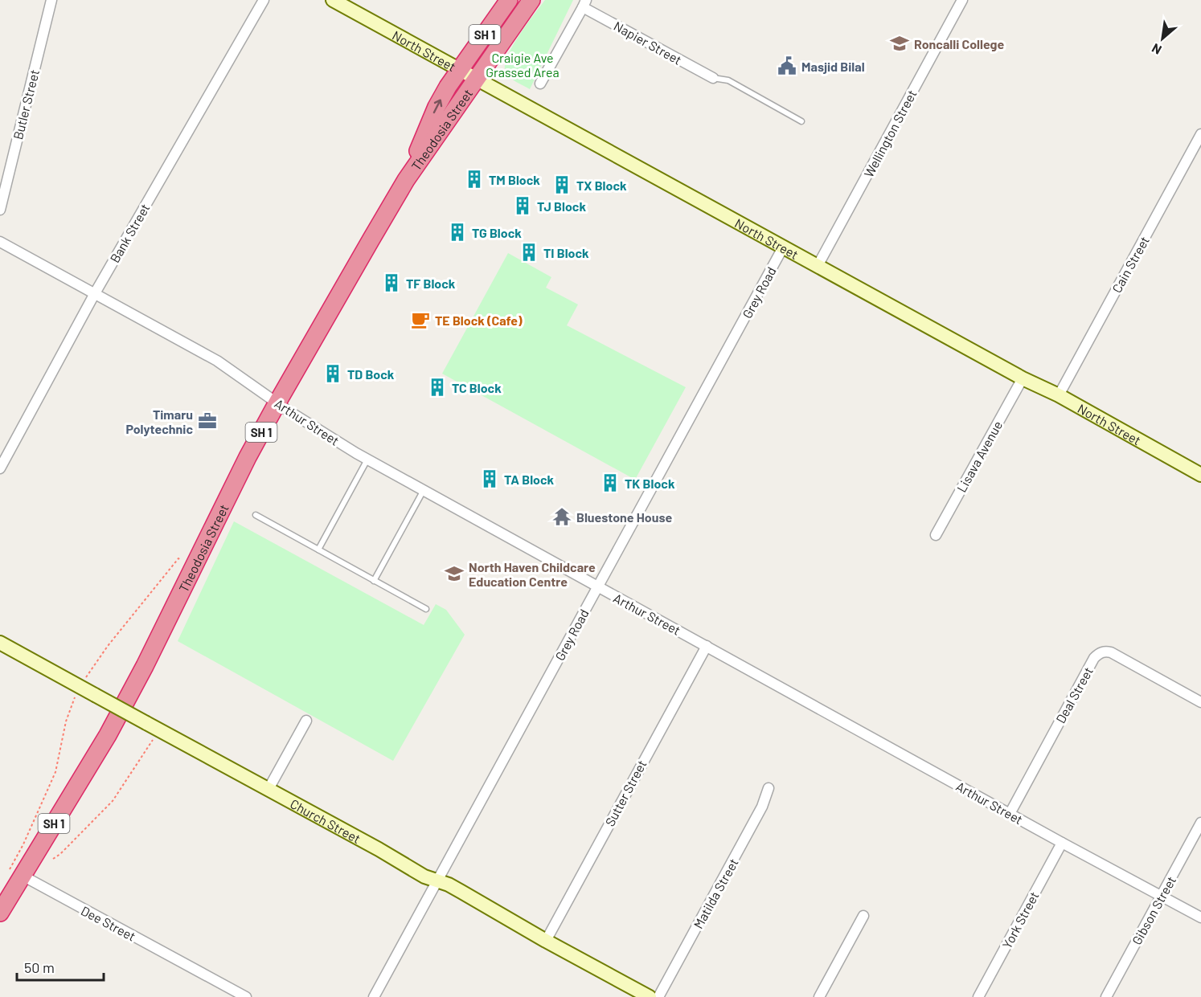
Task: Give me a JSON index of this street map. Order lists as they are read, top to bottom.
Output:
{
  "streets": {
    "highway": ["SH 1", "Theodosia Street"],
    "street": [
      "Napier Street",
      "North Street",
      "Butler Street",
      "Wellington Street",
      "Bank Street",
      "Cain Street",
      "Grey Road",
      "Arthur Street",
      "Lisava Avenue",
      "Deal Street",
      "Sutter Street",
      "Church Street",
      "Matilda Street",
      "Gibson Street",
      "York Street",
      "Dee Street"
    ]
  },
  "crossings": [
    ["SH 1", "North Street"],
    ["SH 1", "Theodosia Street"],
    ["North Street", "Theodosia Street"],
    ["North Street", "Wellington Street"],
    ["North Street", "Cain Street"],
    ["North Street", "Grey Road"],
    ["North Street", "Lisava Avenue"],
    ["Theodosia Street", "Arthur Street"],
    ["Theodosia Street", "Dee Street"],
    ["Bank Street", "Arthur Street"],
    ["Grey Road", "Arthur Street"],
    ["Grey Road", "Church Street"],
    ["Arthur Street", "Deal Street"],
    ["Arthur Street", "Sutter Street"],
    ["Arthur Street", "Gibson Street"],
    ["Arthur Street", "York Street"],
    ["Sutter Street", "Church Street"]
  ],
  "parks": ["Craigie Ave Grassed Area"],
  "places": {
    "school or university": ["Roncalli College", "North Haven Childcare Education Centre"],
    "public building": ["Masjid Bilal"],
    "building": [
      "TM Block",
      "TX Block",
      "TJ Block",
      "TG Block",
      "TI Block",
      "TF Block",
      "TD Bock",
      "TC Block",
      "TA Block",
      "TK Block"
    ],
    "cafe": ["TE Block (Cafe)"],
    "office": ["Timaru Polytechnic"],
    "temple": ["Bluestone House"]
  },
  "scale_bar": "50 m",
  "north": "bottom left"
}
